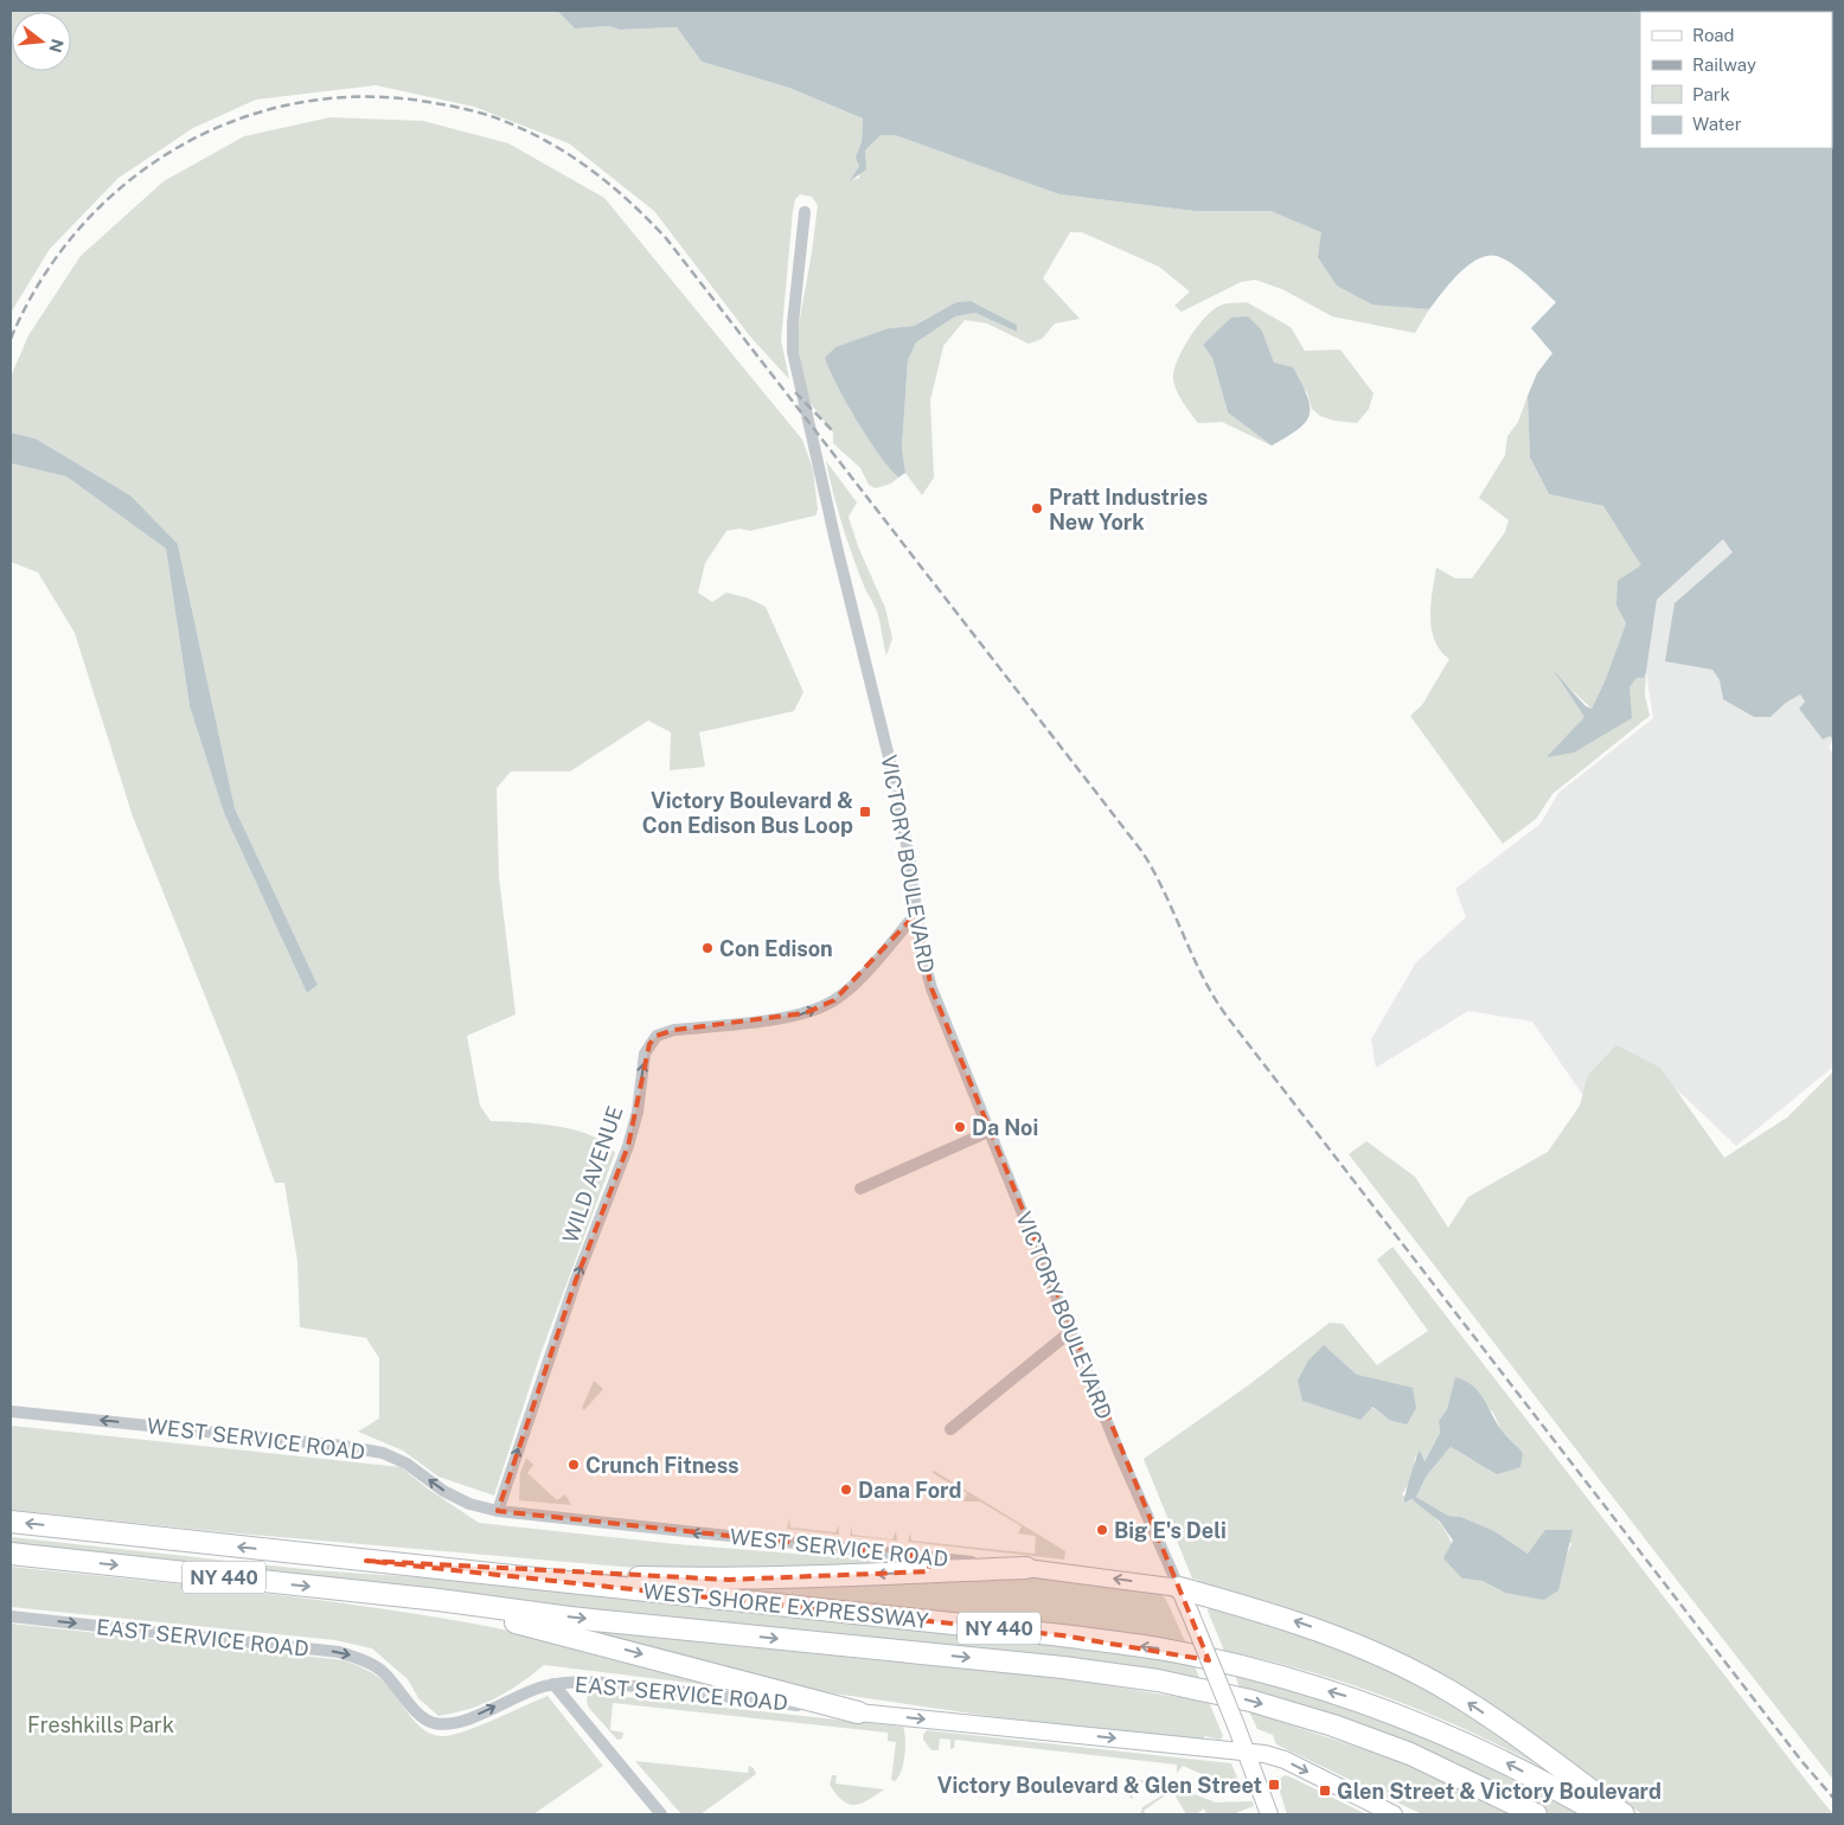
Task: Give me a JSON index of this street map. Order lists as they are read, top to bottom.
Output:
{
  "streets": {
    "highway": ["NY 440", "WEST SHORE EXPRESSWAY"],
    "main road": ["VICTORY BOULEVARD", "WEST SERVICE ROAD", "EAST SERVICE ROAD"],
    "street": ["WILD AVENUE"]
  },
  "crossings": [
    ["VICTORY BOULEVARD", "WILD AVENUE"],
    ["VICTORY BOULEVARD", "WEST SERVICE ROAD"],
    ["VICTORY BOULEVARD", "EAST SERVICE ROAD"],
    ["WILD AVENUE", "WEST SERVICE ROAD"]
  ],
  "one_way": ["WILD AVENUE", "WEST SERVICE ROAD", "EAST SERVICE ROAD"],
  "parks": ["Freshkills Park"],
  "places": {
    "other": [
      "Pratt Industries New York",
      "Con Edison",
      "Da Noi",
      "Crunch Fitness",
      "Dana Ford",
      "Big E's Deli"
    ],
    "transit": ["Victory Boulevard & Con Edison Bus Loop", "Victory Boulevard & Glen Street", "Glen Street & Victory Boulevard"]
  },
  "legend": [
    "Road",
    "Railway",
    "Park",
    "Water"
  ],
  "north": "right"
}
